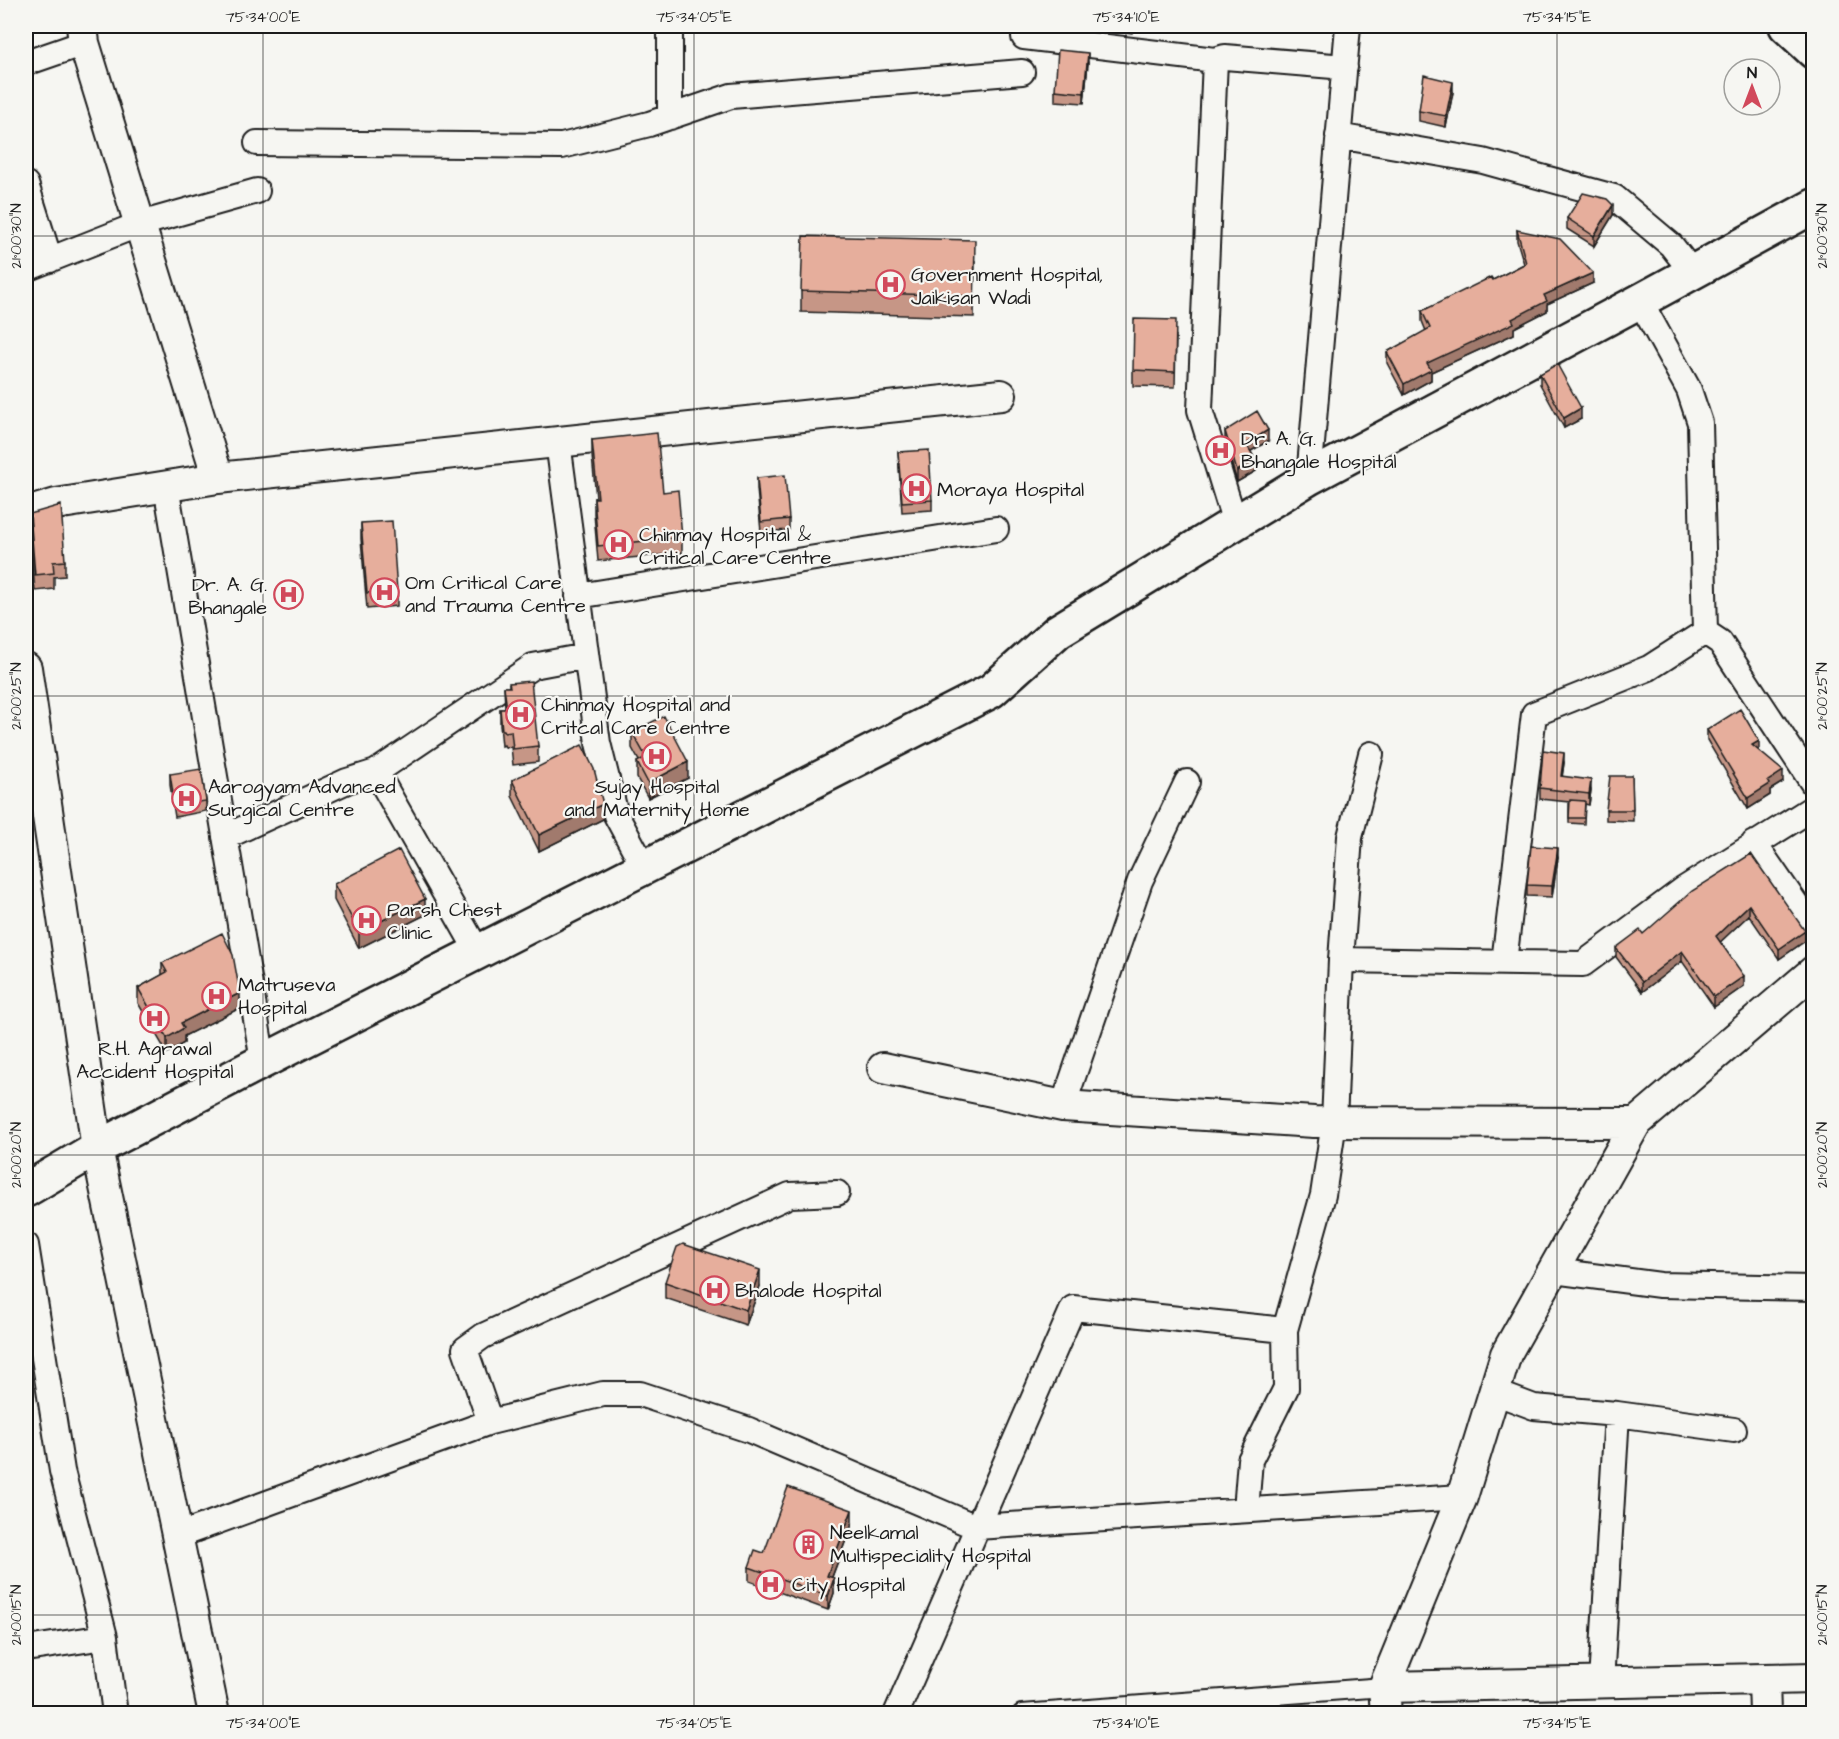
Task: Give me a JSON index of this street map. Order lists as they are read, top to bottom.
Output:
{
  "places": {
    "hospital": [
      "Government Hospital, Jaikisan Wadi",
      "Dr. A. G. Bhangale Hospital",
      "Moraya Hospital",
      "Chinmay Hospital & Critical Care Centre",
      "Om Critical Care and Trauma Centre",
      "Dr. A. G. Bhangale",
      "Chinmay Hospital and Critcal Care Centre",
      "Sujay Hospital and Maternity Home",
      "Aarogyam Advanced Surgical Centre",
      "Parsh Chest Clinic",
      "Matruseva Hospital",
      "R.H. Agrawal Accident Hospital",
      "Bhalode Hospital",
      "City Hospital"
    ],
    "building": ["Neelkamal Multispeciality Hospital"]
  },
  "north": "top",
  "coordinates": [
    "75°34'00\"E",
    "75°34'05\"E",
    "75°34'10\"E",
    "75°34'15\"E",
    "21°00'30\"N",
    "21°00'25\"N",
    "21°00'20\"N",
    "21°00'15\"N"
  ]
}
